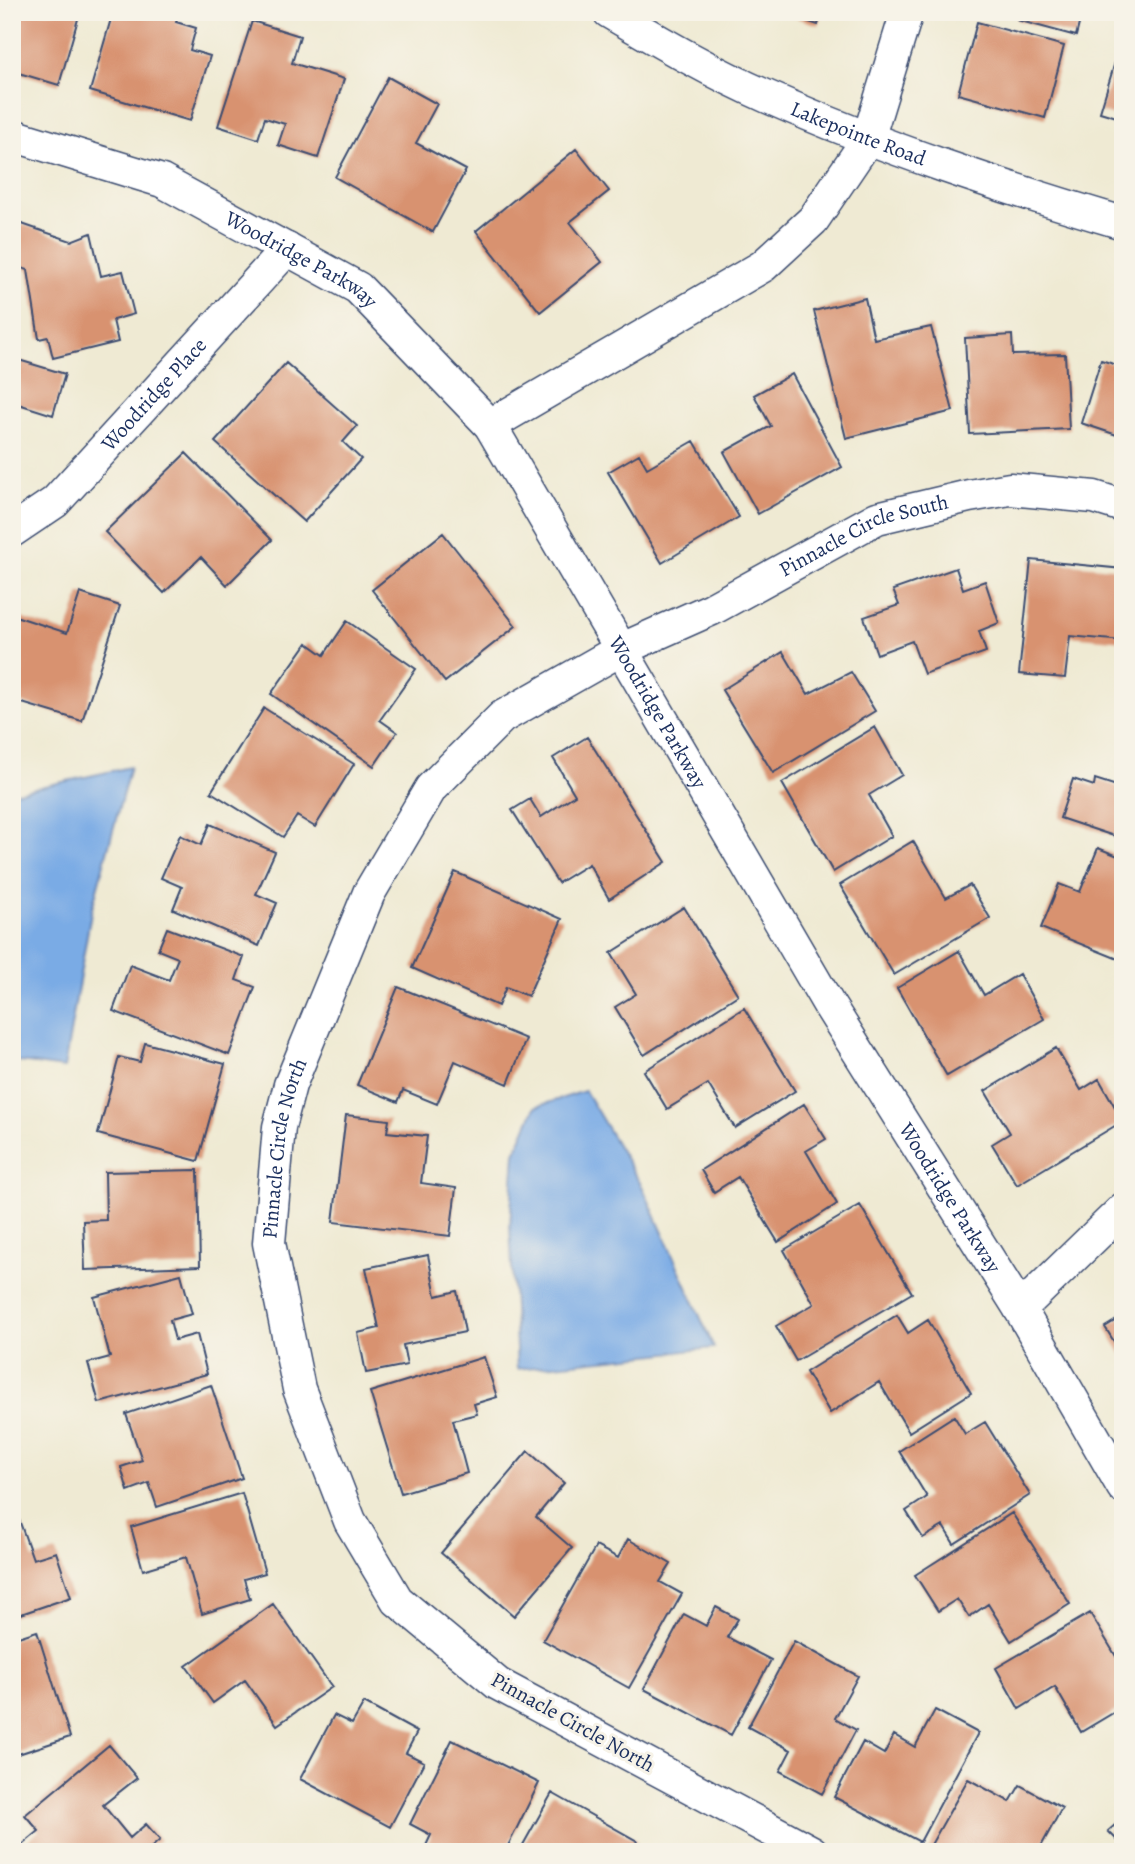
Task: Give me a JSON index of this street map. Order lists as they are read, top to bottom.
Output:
{
  "streets": {
    "street": [
      "Lakepointe Road",
      "Woodridge Parkway",
      "Woodridge Place",
      "Pinnacle Circle South",
      "Pinnacle Circle North"
    ]
  },
  "crossings": [
    ["Woodridge Parkway", "Woodridge Place"],
    ["Woodridge Parkway", "Pinnacle Circle South"],
    ["Woodridge Parkway", "Pinnacle Circle North"],
    ["Pinnacle Circle South", "Pinnacle Circle North"]
  ]
}
